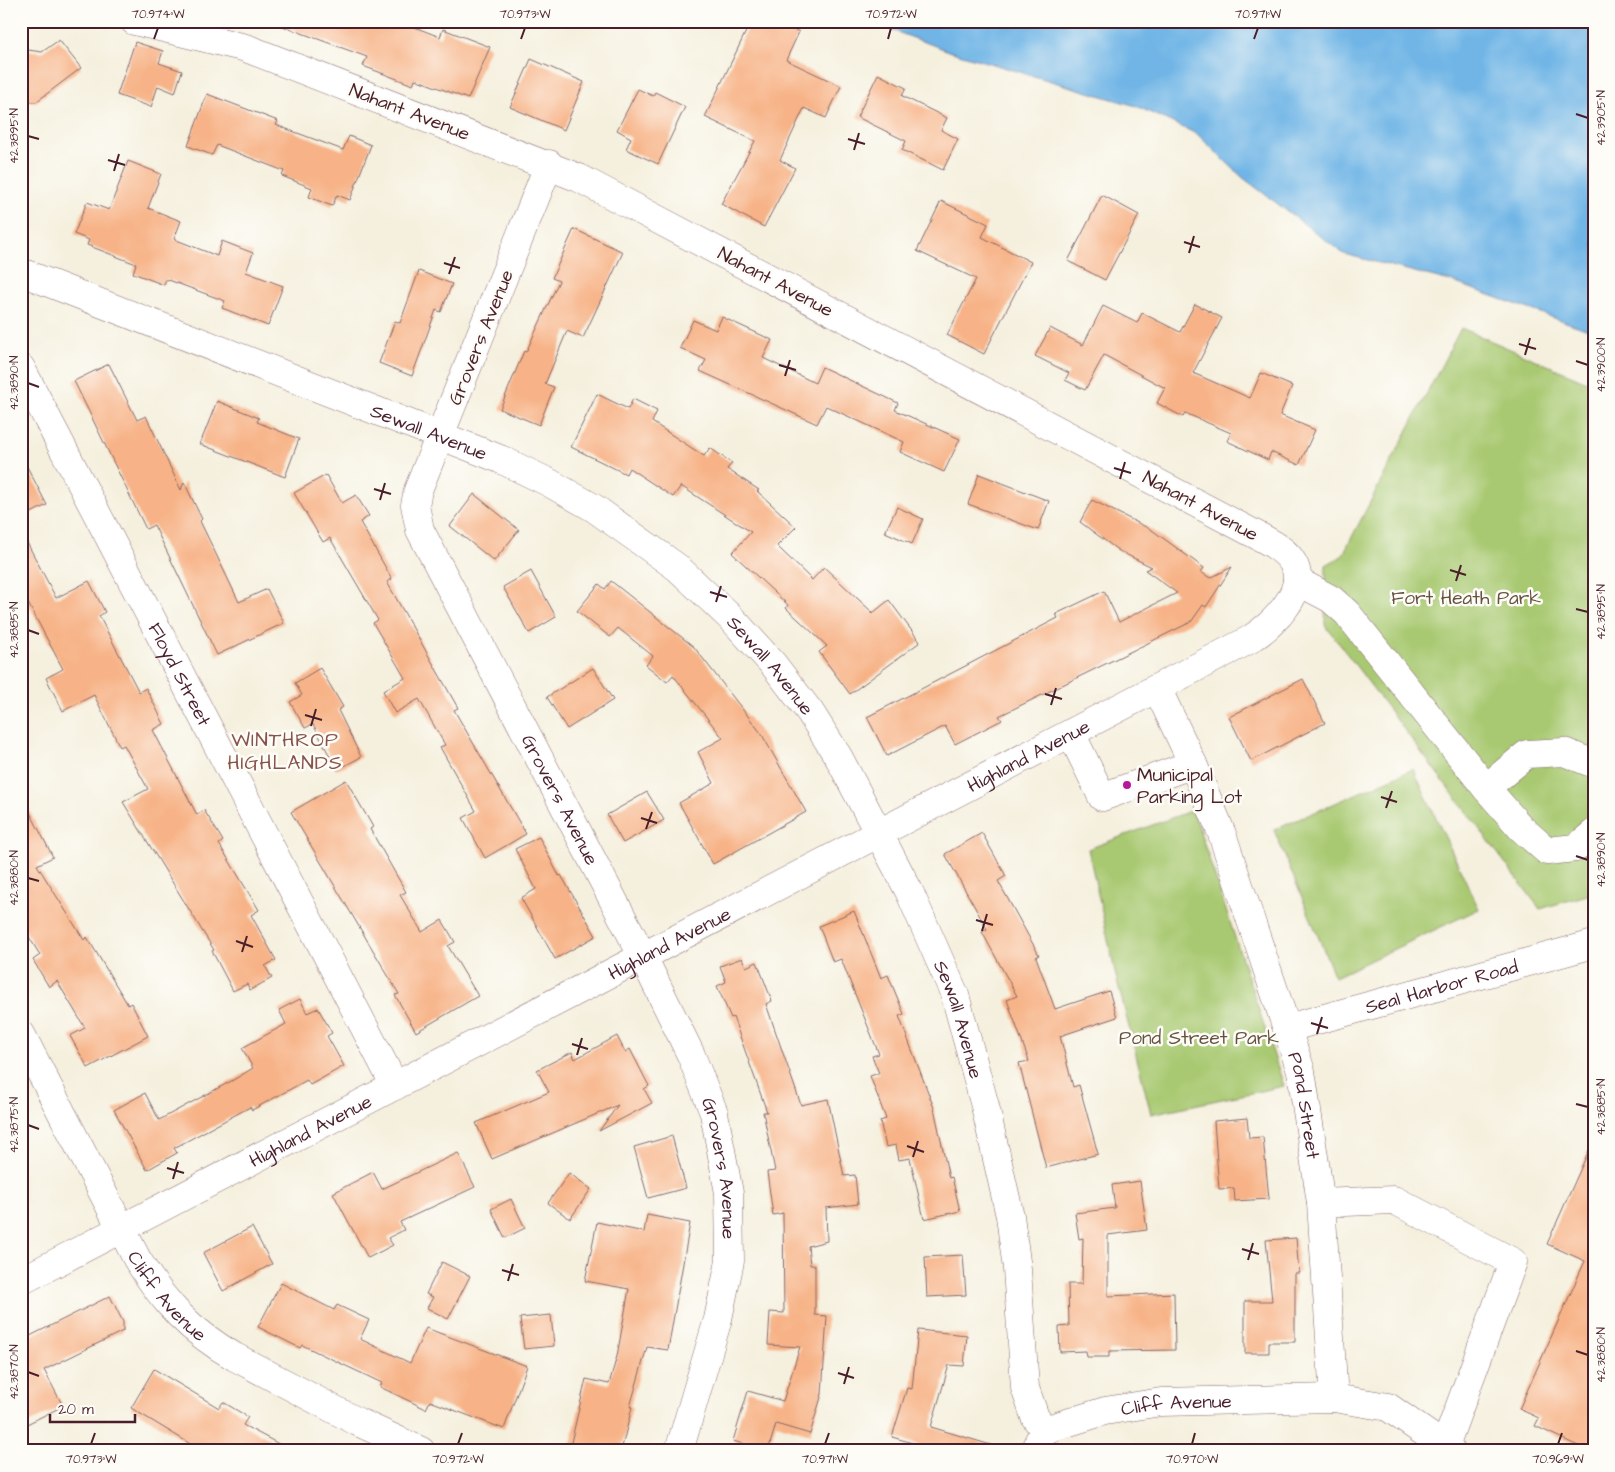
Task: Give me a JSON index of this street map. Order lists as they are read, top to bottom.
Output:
{
  "streets": {
    "street": [
      "Nahant Avenue",
      "Grovers Avenue",
      "Sewall Avenue",
      "Floyd Street",
      "Highland Avenue",
      "Seal Harbor Road",
      "Pond Street",
      "Cliff Avenue"
    ]
  },
  "crossings": [
    ["Nahant Avenue", "Grovers Avenue"],
    ["Nahant Avenue", "Highland Avenue"],
    ["Grovers Avenue", "Sewall Avenue"],
    ["Grovers Avenue", "Highland Avenue"],
    ["Sewall Avenue", "Highland Avenue"],
    ["Sewall Avenue", "Cliff Avenue"],
    ["Floyd Street", "Highland Avenue"],
    ["Highland Avenue", "Pond Street"],
    ["Highland Avenue", "Cliff Avenue"],
    ["Seal Harbor Road", "Pond Street"],
    ["Pond Street", "Cliff Avenue"]
  ],
  "districts": ["WINTHROP HIGHLANDS"],
  "parks": ["Fort Heath Park", "Pond Street Park"],
  "places": ["Municipal Parking Lot"],
  "scale_bar": "20 m",
  "coordinates": [
    "70.974°W",
    "70.973°W",
    "70.972°W",
    "70.971°W",
    "42.3905°N",
    "42.3895°N",
    "42.3900°N",
    "42.3890°N",
    "42.3885°N",
    "42.3880°N",
    "42.3875°N",
    "42.3870°N",
    "70.970°W",
    "70.969°W"
  ]
}
